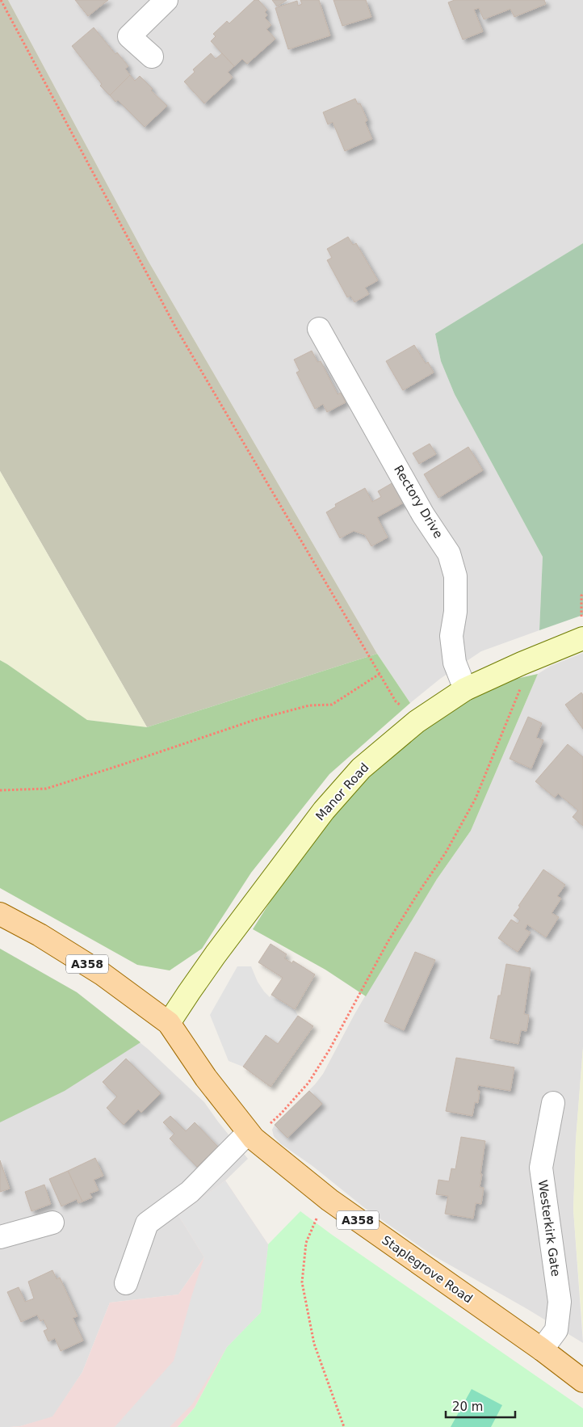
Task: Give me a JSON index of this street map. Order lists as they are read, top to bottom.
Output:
{
  "streets": {
    "main road": ["A358", "Staplegrove Road"],
    "street": ["Rectory Drive", "Manor Road", "Westerkirk Gate"]
  },
  "crossings": [
    ["Rectory Drive", "Manor Road"],
    ["Manor Road", "A358"],
    ["Manor Road", "Staplegrove Road"],
    ["A358", "Staplegrove Road"],
    ["Westerkirk Gate", "Staplegrove Road"]
  ],
  "scale_bar": "20 m"
}
